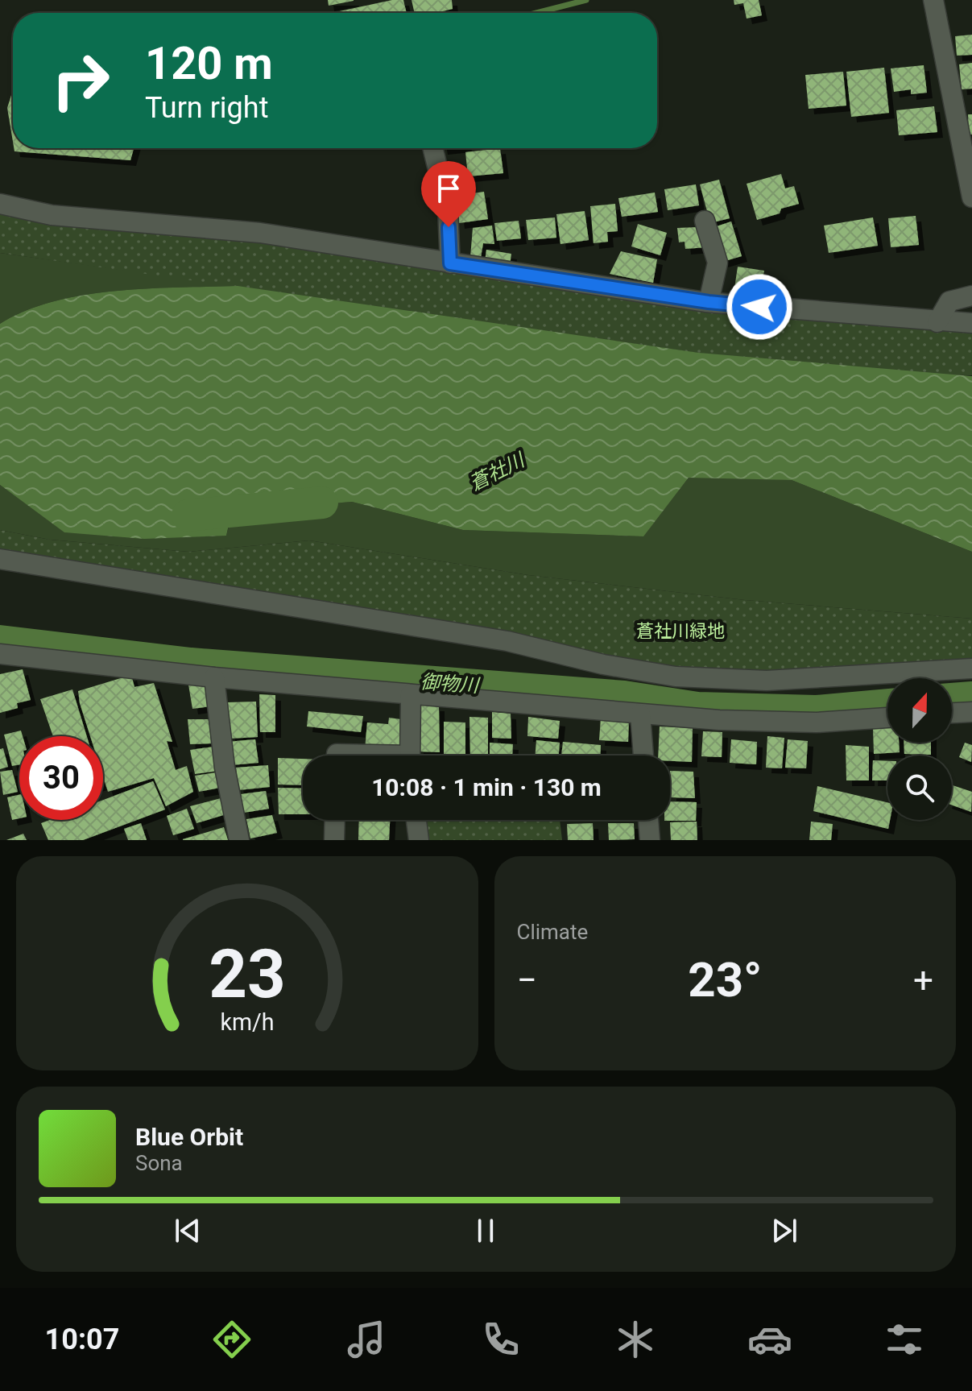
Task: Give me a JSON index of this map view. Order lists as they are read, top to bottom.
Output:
{
  "water": ["蒼社川", "御物川"],
  "parks": ["蒼社川緑地"],
  "north": "top",
  "page": {
    "turn": ["120 m", "Turn right"],
    "limit": "30",
    "trip": "10:08 · 1 min · 130 m",
    "tile": "Climate",
    "heat": ["−", "23°", "+"],
    "song": ["Blue Orbit", "Sona"],
    "tabs": "10:07",
    "gauge": ["23", "km/h"]
  }
}
